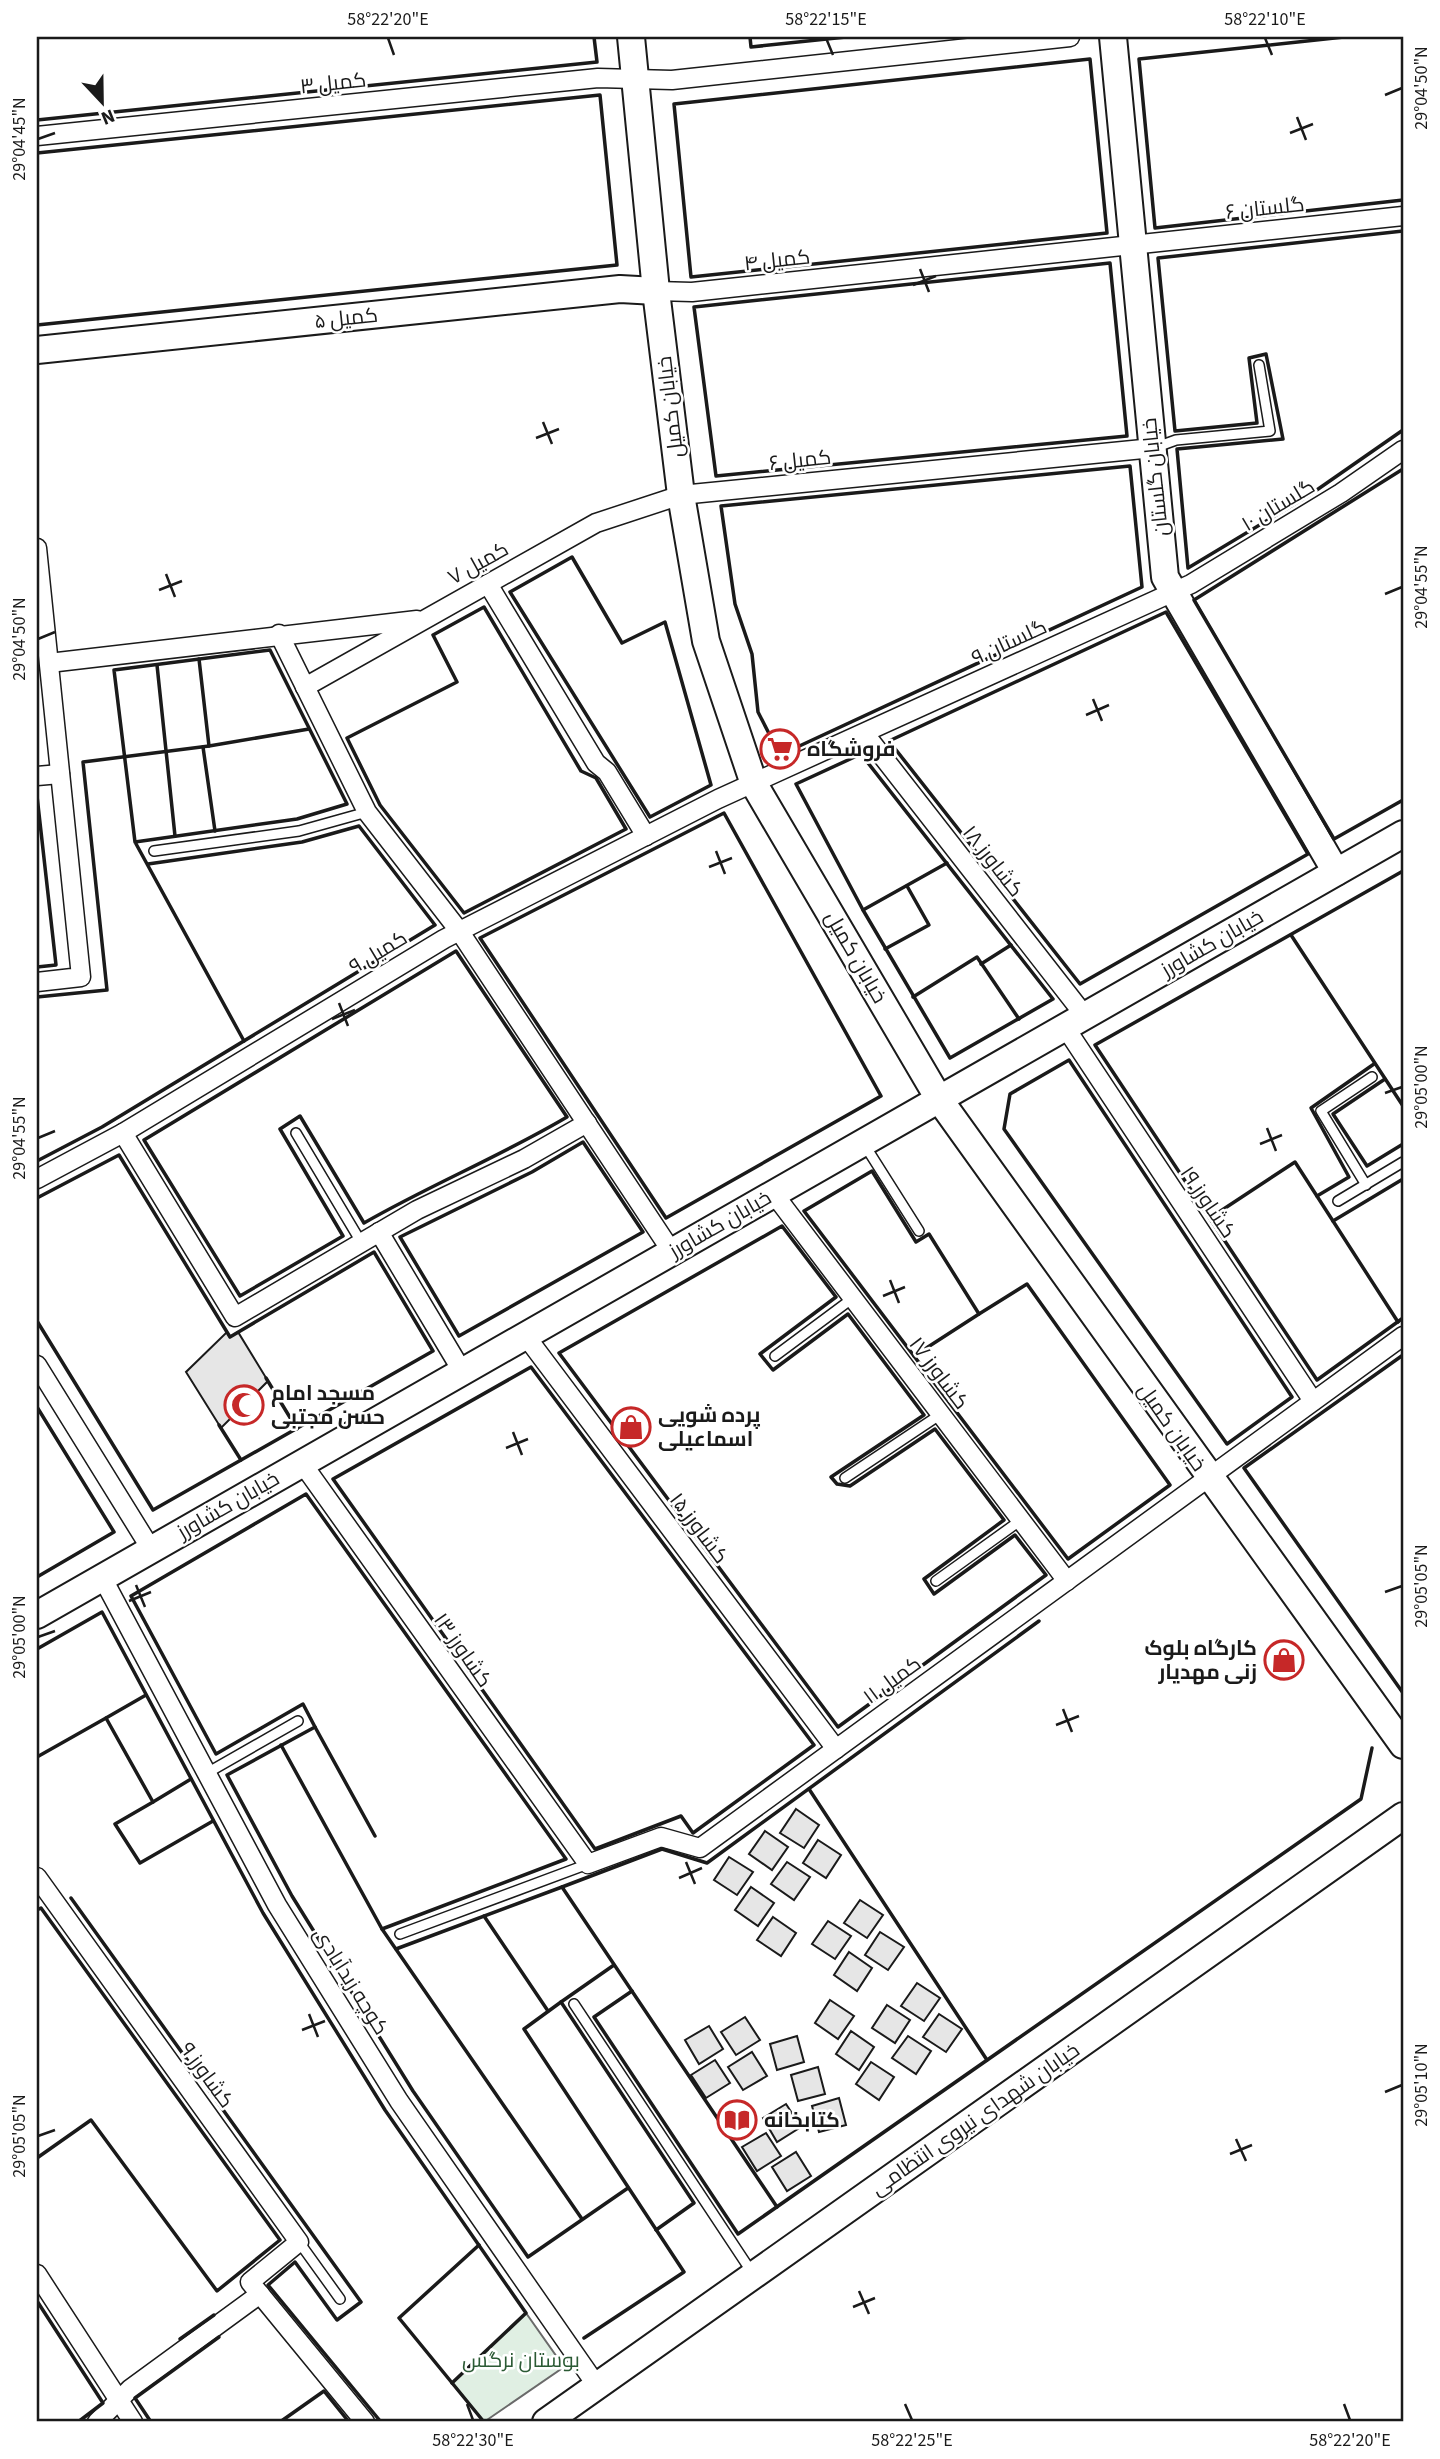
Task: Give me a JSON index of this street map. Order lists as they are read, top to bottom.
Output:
{
  "streets": {
    "street": [
      "کمیل ۳",
      "گلستان ۶",
      "کمیل ۴",
      "کمیل ۵",
      "خیابان کمیل",
      "کمیل ۶",
      "خیابان گلستان",
      "گلستان ۱۰",
      "کمیل ۷",
      "گلستان ۹",
      "کشاورز ۱۸",
      "خیابان کشاورز",
      "کمیل ۹",
      "کشاورز ۱۹",
      "کشاورز ۱۷",
      "کشاورز ۱۵",
      "کشاورز ۱۳",
      "کمیل ۱۱",
      "کوچه زیدآبادی",
      "کشاورز ۹",
      "خیابان شهدای نیروی انتظامی"
    ]
  },
  "crossings": [
    ["کمیل ۳", "خیابان کمیل"],
    ["گلستان ۶", "کمیل ۴"],
    ["گلستان ۶", "خیابان گلستان"],
    ["کمیل ۴", "کمیل ۵"],
    ["کمیل ۴", "خیابان کمیل"],
    ["کمیل ۵", "خیابان کمیل"],
    ["خیابان کمیل", "کمیل ۶"],
    ["خیابان کمیل", "کمیل ۷"],
    ["خیابان کمیل", "گلستان ۹"],
    ["خیابان کمیل", "خیابان کشاورز"],
    ["خیابان کمیل", "کمیل ۹"],
    ["خیابان کمیل", "کمیل ۱۱"],
    ["کمیل ۶", "خیابان گلستان"],
    ["کمیل ۶", "کمیل ۷"],
    ["خیابان گلستان", "گلستان ۱۰"],
    ["خیابان گلستان", "گلستان ۹"],
    ["خیابان گلستان", "خیابان کشاورز"],
    ["گلستان ۱۰", "گلستان ۹"],
    ["گلستان ۹", "کشاورز ۱۸"],
    ["گلستان ۹", "کمیل ۹"],
    ["کشاورز ۱۸", "خیابان کشاورز"],
    ["کشاورز ۱۸", "کشاورز ۱۹"],
    ["خیابان کشاورز", "کشاورز ۱۹"],
    ["خیابان کشاورز", "کشاورز ۱۷"],
    ["خیابان کشاورز", "کشاورز ۱۵"],
    ["خیابان کشاورز", "کشاورز ۱۳"],
    ["خیابان کشاورز", "کوچه زیدآبادی"],
    ["کشاورز ۱۹", "کمیل ۱۱"],
    ["کشاورز ۱۷", "کمیل ۱۱"],
    ["کشاورز ۱۵", "کمیل ۱۱"],
    ["کشاورز ۱۳", "کمیل ۱۱"],
    ["کوچه زیدآبادی", "خیابان شهدای نیروی انتظامی"]
  ],
  "parks": ["بوستان نرگس"],
  "places": {
    "supermarket": ["فروشگاه"],
    "mosque": ["مسجد امام حسن مجتبی"],
    "shop": ["پرده شویی اسماعیلی", "کارگاه بلوک زنی مهدیار"],
    "library": ["کتابخانه"]
  },
  "north": "bottom",
  "coordinates": [
    "58°22'20\"E",
    "58°22'15\"E",
    "58°22'10\"E",
    "29°04'50\"N",
    "29°04'45\"N",
    "29°04'55\"N",
    "29°05'00\"N",
    "29°05'05\"N",
    "29°05'10\"N",
    "58°22'30\"E",
    "58°22'25\"E"
  ]
}
